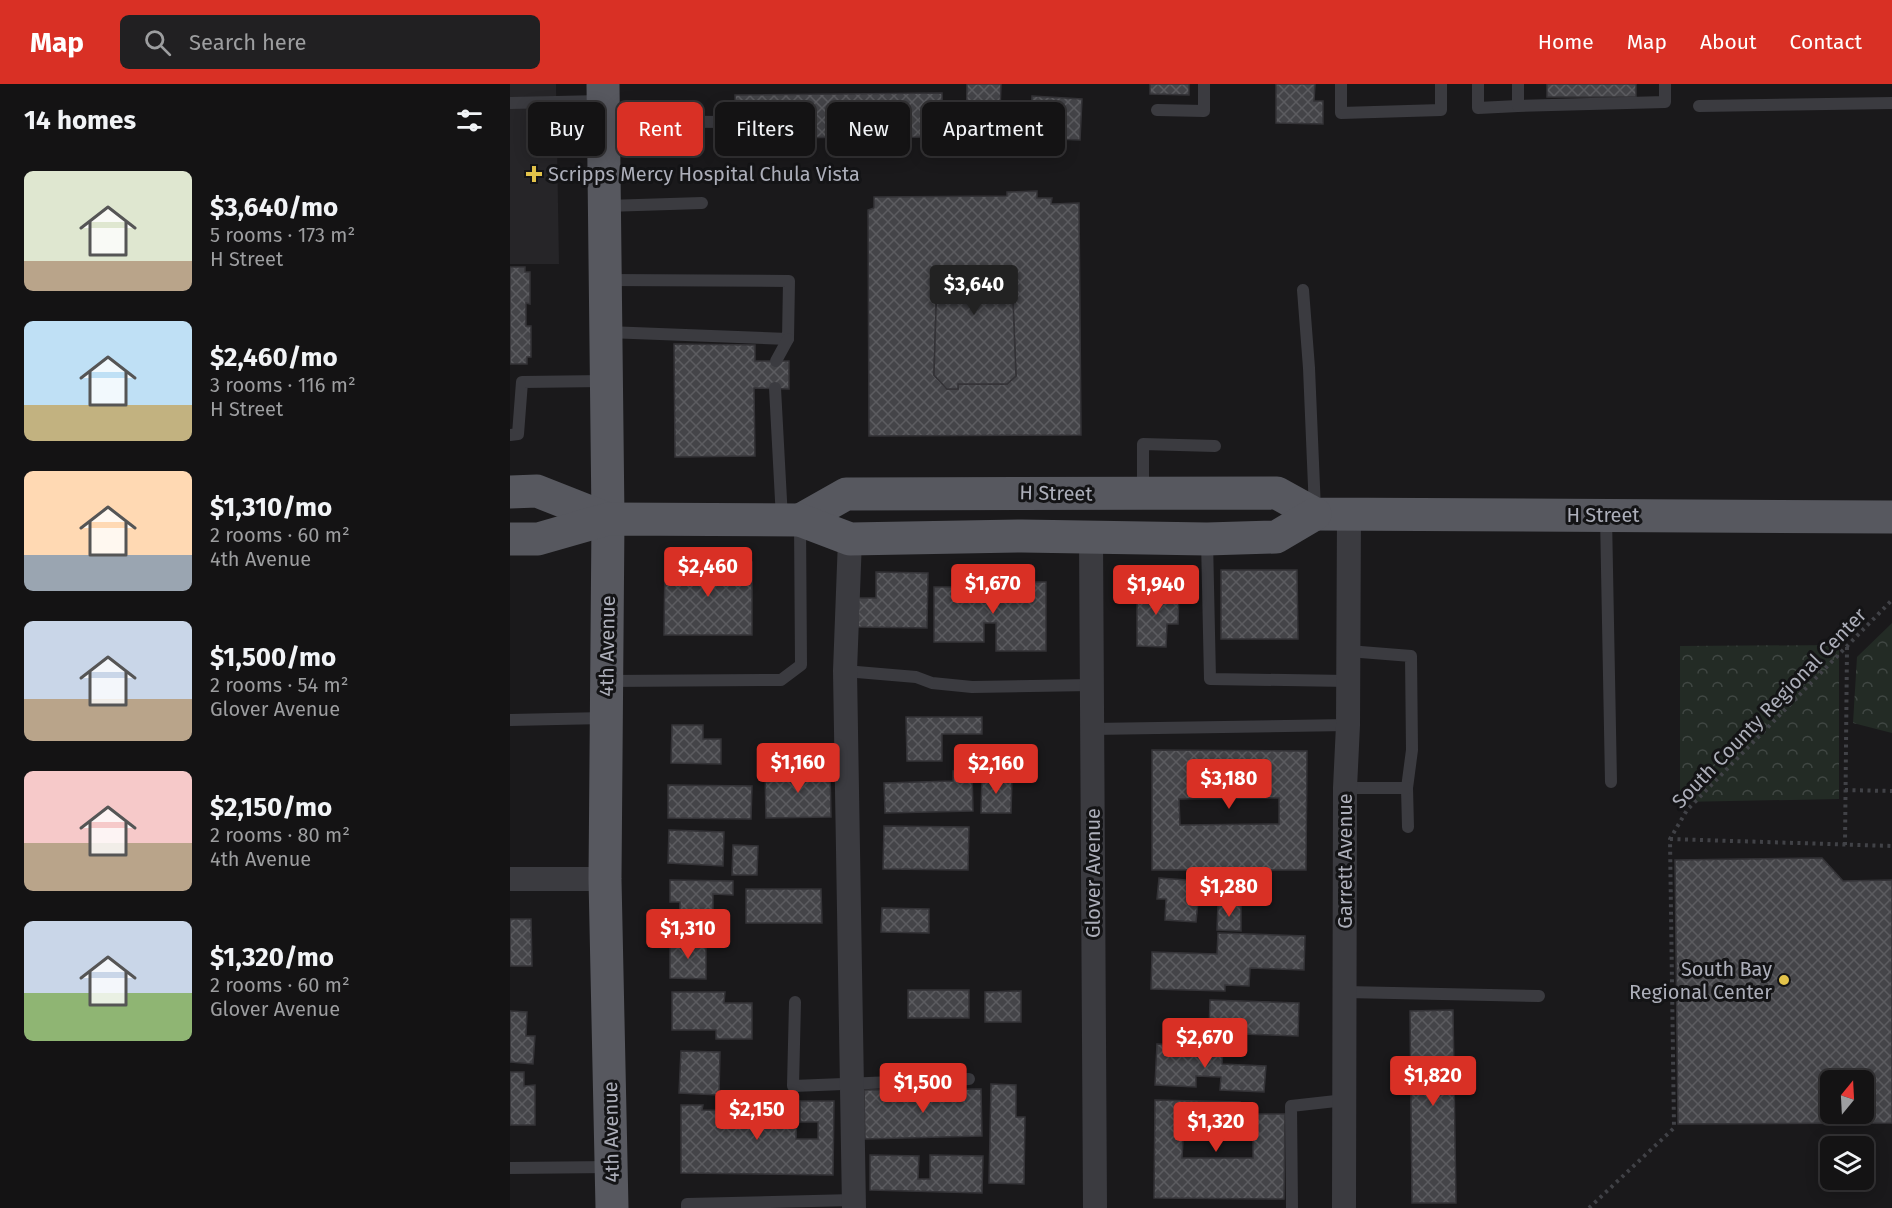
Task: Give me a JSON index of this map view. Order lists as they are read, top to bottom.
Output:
{
  "streets": {
    "main road": ["H Street", "4th Avenue"],
    "street": ["Garrett Avenue", "Glover Avenue"],
    "path": ["South County Regional Center"]
  },
  "crossings": [
    ["H Street", "4th Avenue"],
    ["H Street", "Garrett Avenue"],
    ["H Street", "Glover Avenue"]
  ],
  "places": {
    "health": ["Scripps Mercy Hospital Chula Vista"],
    "other": ["South Bay Regional Center"]
  },
  "north": "top",
  "page": {
    "header": "Map",
    "search": "Search here",
    "nav": [
      "Home",
      "Map",
      "About",
      "Contact"
    ],
    "heading": "14 homes",
    "chip": [
      "Buy",
      "Rent",
      "Filters",
      "New",
      "Apartment"
    ],
    "list": [
      {
        "name": "$3,640/mo",
        "note": "5 rooms · 173 m² · H Street"
      },
      {
        "name": "$2,460/mo",
        "note": "3 rooms · 116 m² · H Street"
      },
      {
        "name": "$1,310/mo",
        "note": "2 rooms · 60 m² · 4th Avenue"
      },
      {
        "name": "$1,500/mo",
        "note": "2 rooms · 54 m² · Glover Avenue"
      },
      {
        "name": "$2,150/mo",
        "note": "2 rooms · 80 m² · 4th Avenue"
      },
      {
        "name": "$1,320/mo",
        "note": "2 rooms · 60 m² · Glover Avenue"
      }
    ],
    "price": [
      "$3,640",
      "$2,460",
      "$1,670",
      "$1,940",
      "$1,160",
      "$2,160",
      "$3,180",
      "$1,280",
      "$1,310",
      "$2,670",
      "$1,820",
      "$1,500",
      "$2,150",
      "$1,320"
    ]
  }
}
